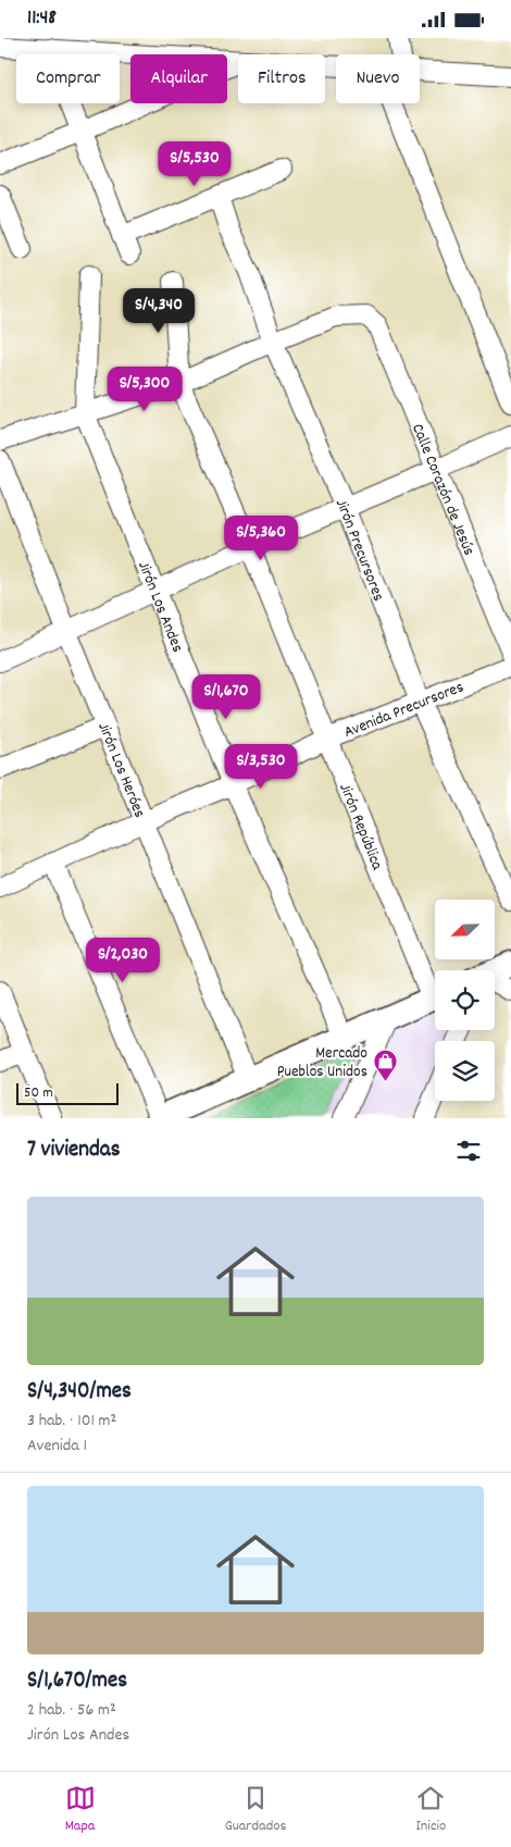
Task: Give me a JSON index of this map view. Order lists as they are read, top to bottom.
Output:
{
  "streets": {
    "street": [
      "Calle Corazón de Jesús",
      "Jirón Precursores",
      "Jirón Los Andes",
      "Avenida Precursores",
      "Jirón Los Heróes",
      "Jirón República"
    ]
  },
  "crossings": [
    ["Calle Corazón de Jesús", "Jirón Precursores"],
    ["Jirón Precursores", "Avenida Precursores"],
    ["Jirón Los Andes", "Avenida Precursores"],
    ["Avenida Precursores", "Jirón Los Heróes"],
    ["Avenida Precursores", "Jirón República"]
  ],
  "places": {
    "shop": ["Mercado Pueblos Unidos"]
  },
  "scale_bar": "50 m",
  "north": "bottom left",
  "page": {
    "status": "11:48",
    "chip": [
      "Comprar",
      "Alquilar",
      "Filtros",
      "Nuevo"
    ],
    "price": [
      "S/5,530",
      "S/4,340",
      "S/5,300",
      "S/5,360",
      "S/1,670",
      "S/3,530",
      "S/2,030"
    ],
    "scale": "50 m",
    "heading": "7 viviendas",
    "list": [
      {
        "name": "S/4,340/mes",
        "note": "3 hab. · 101 m² · Avenida 1"
      },
      {
        "name": "S/1,670/mes",
        "note": "2 hab. · 56 m² · Jirón Los Andes"
      }
    ],
    "tabs": ["Mapa", "Guardados", "Inicio"]
  }
}
